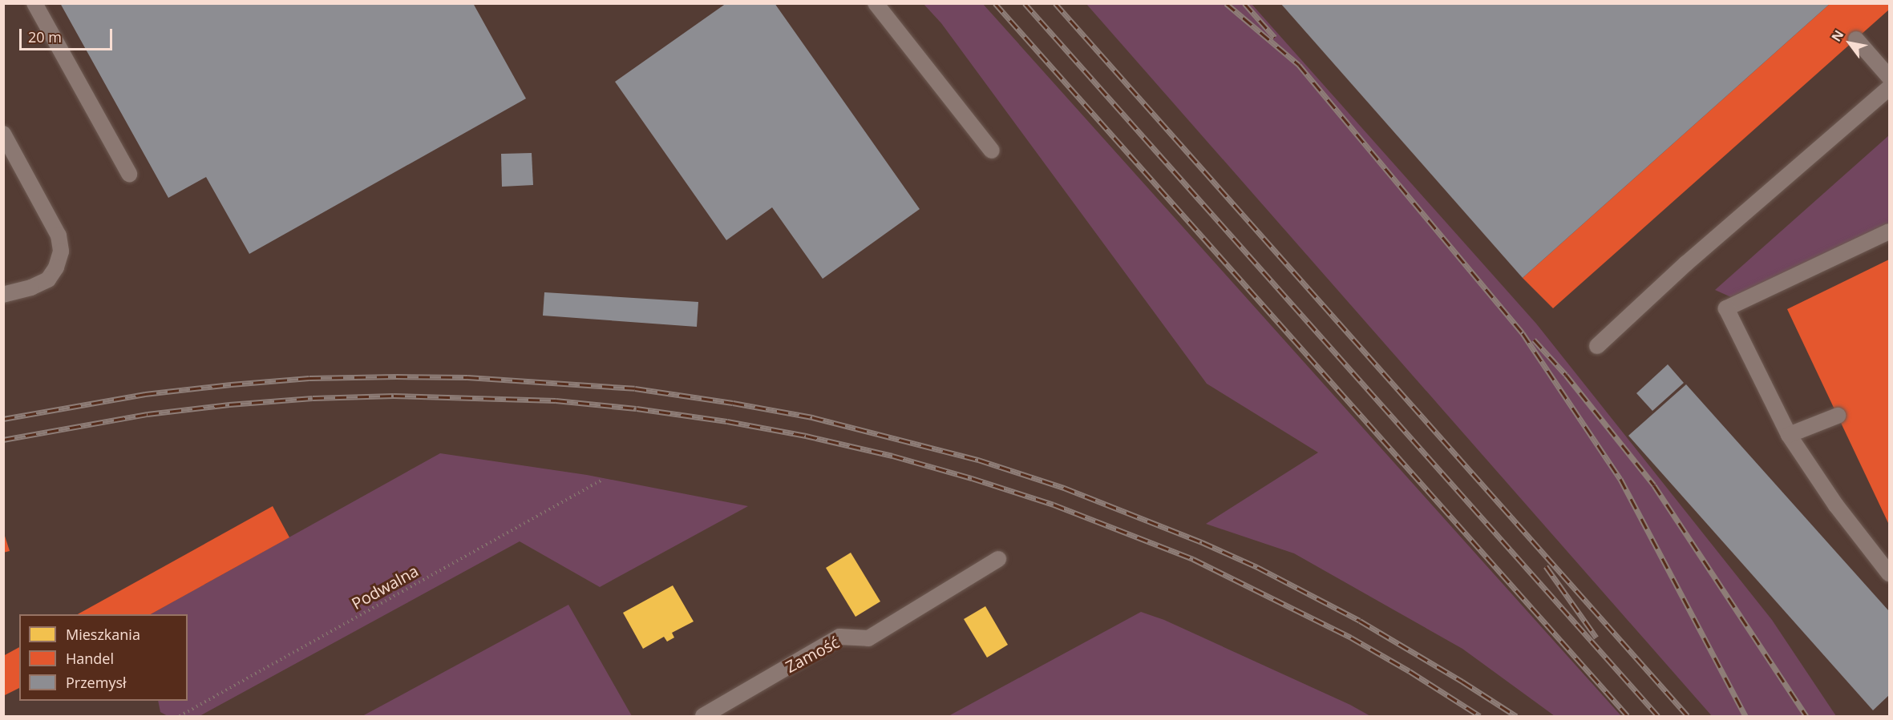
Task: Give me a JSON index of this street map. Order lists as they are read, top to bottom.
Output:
{
  "streets": {
    "lane": ["Zamość"],
    "path": ["Podwalna"]
  },
  "legend": ["Mieszkania", "Handel", "Przemysł"],
  "scale_bar": "20 m",
  "north": "top left"
}
